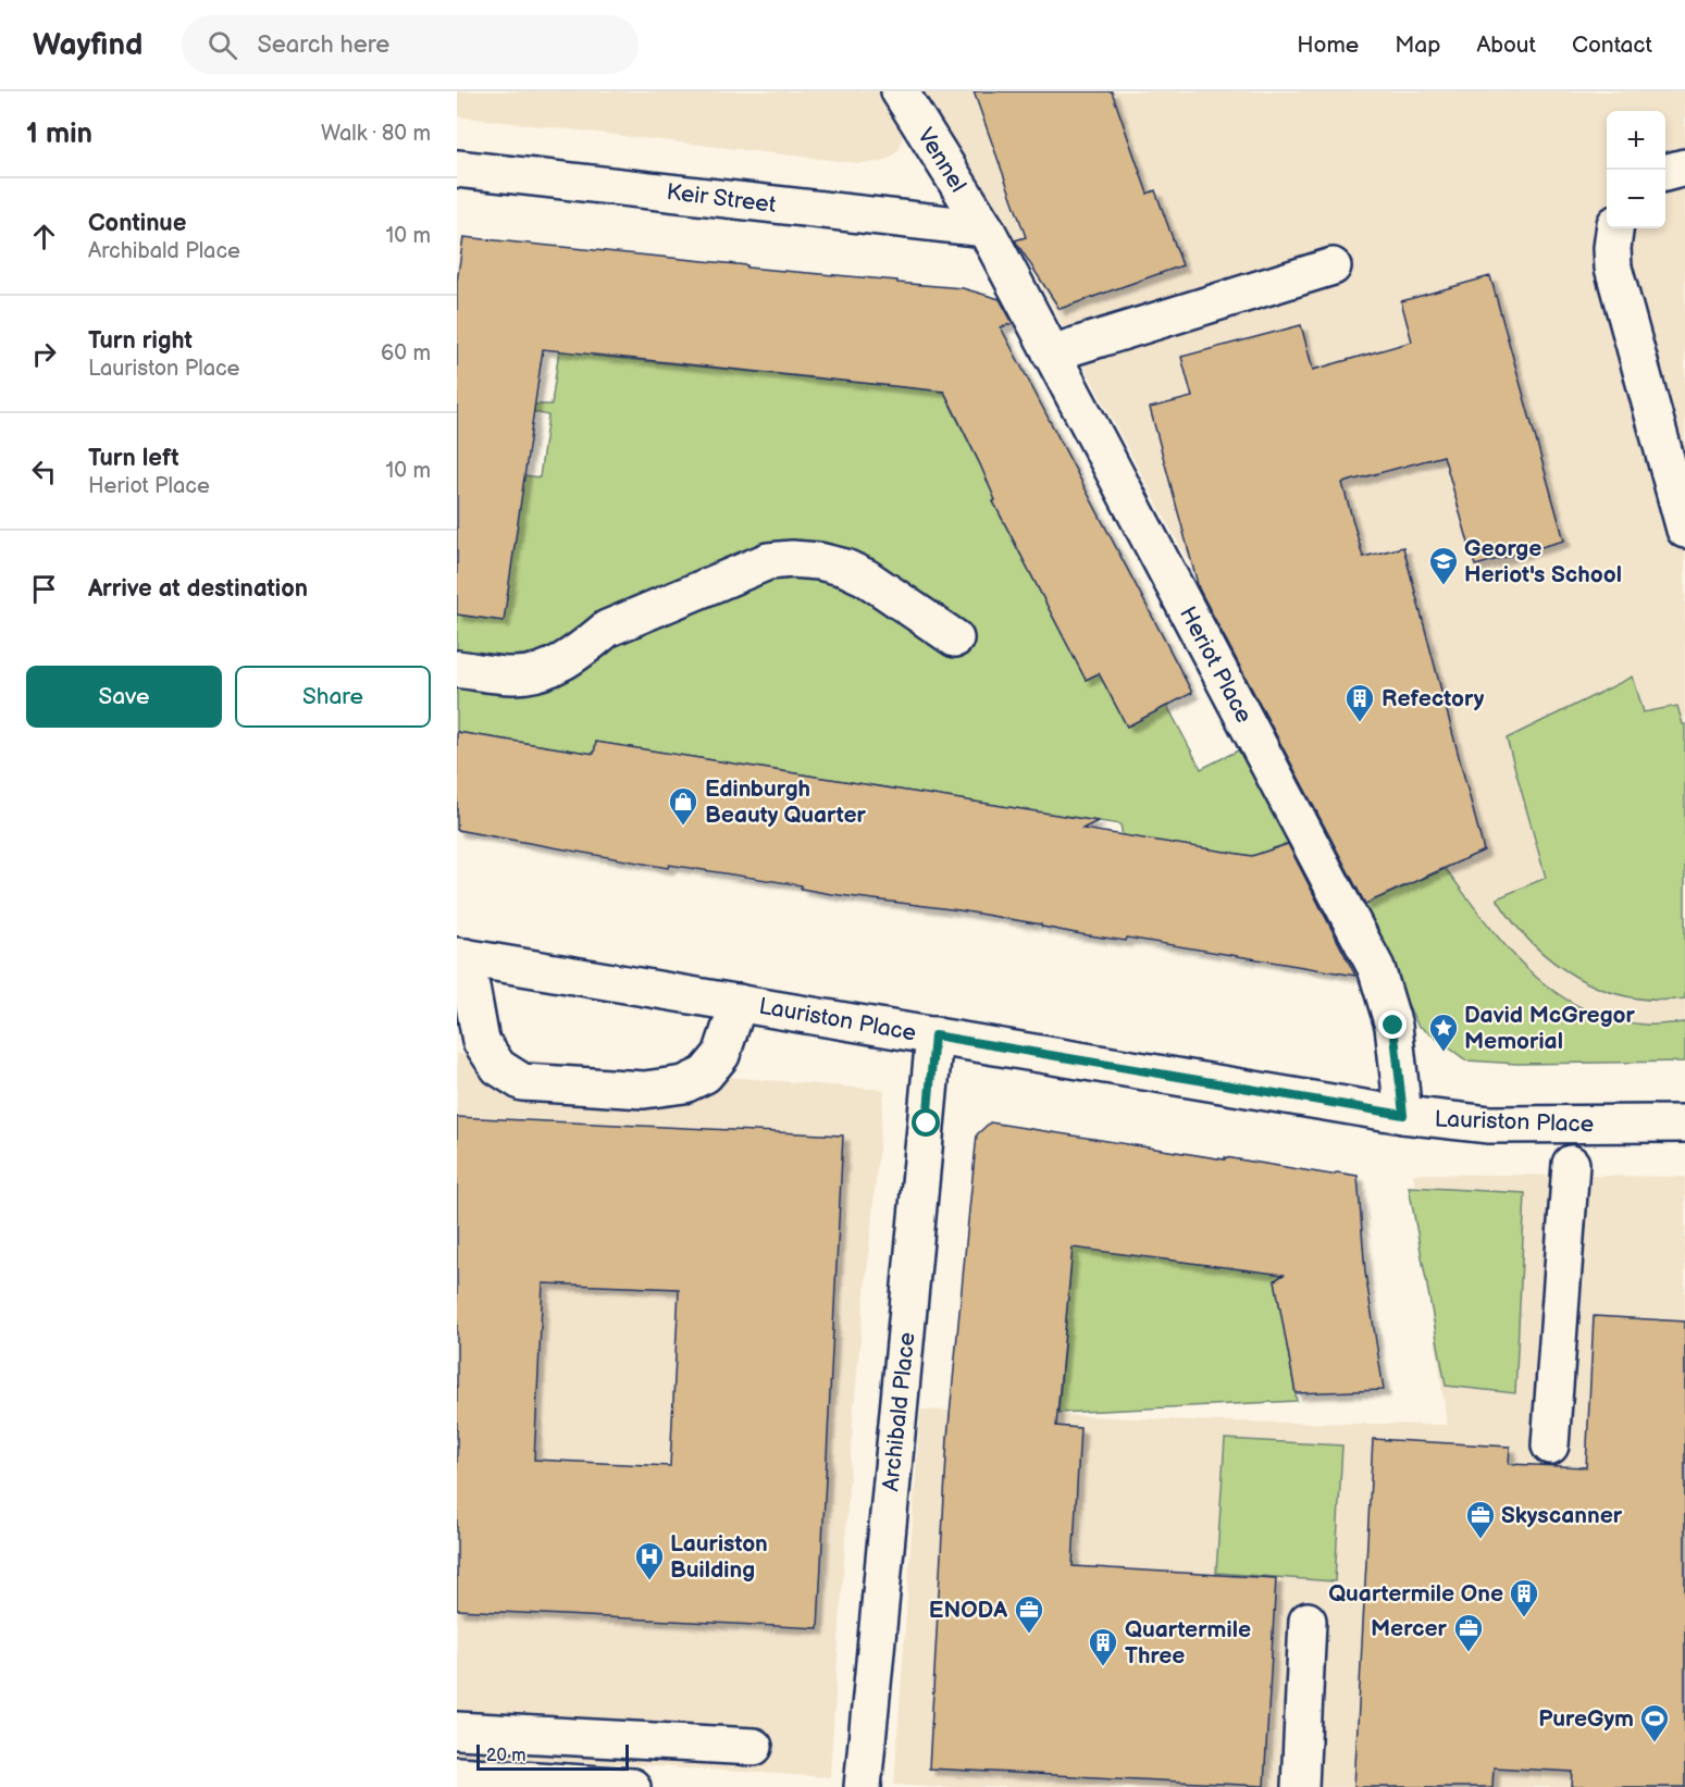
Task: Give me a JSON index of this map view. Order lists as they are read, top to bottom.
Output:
{
  "streets": {
    "street": [
      "Vennel",
      "Keir Street",
      "Heriot Place",
      "Lauriston Place",
      "Archibald Place"
    ]
  },
  "crossings": [
    ["Vennel", "Keir Street"],
    ["Vennel", "Heriot Place"],
    ["Keir Street", "Heriot Place"],
    ["Heriot Place", "Lauriston Place"],
    ["Lauriston Place", "Archibald Place"]
  ],
  "places": {
    "school or university": ["George Heriot's School"],
    "building": ["Refectory", "Quartermile One", "Quartermile Three"],
    "shop": ["Edinburgh Beauty Quarter"],
    "place": ["David McGregor Memorial"],
    "office": ["Skyscanner", "ENODA", "Mercer"],
    "hospital": ["Lauriston Building"],
    "sports": ["PureGym"]
  },
  "scale_bar": "20 m",
  "page": {
    "header": "Wayfind",
    "search": "Search here",
    "nav": [
      "Home",
      "Map",
      "About",
      "Contact"
    ],
    "heading": ["1 min", "Walk · 80 m"],
    "map_buttons": ["+", "−"],
    "list": [
      ["Continue", "Archibald Place", "10 m"],
      ["Turn right", "Lauriston Place", "60 m"],
      ["Turn left", "Heriot Place", "10 m"],
      "Arrive at destination"
    ],
    "buttons": ["Save", "Share"],
    "scale": "20 m"
  }
}
